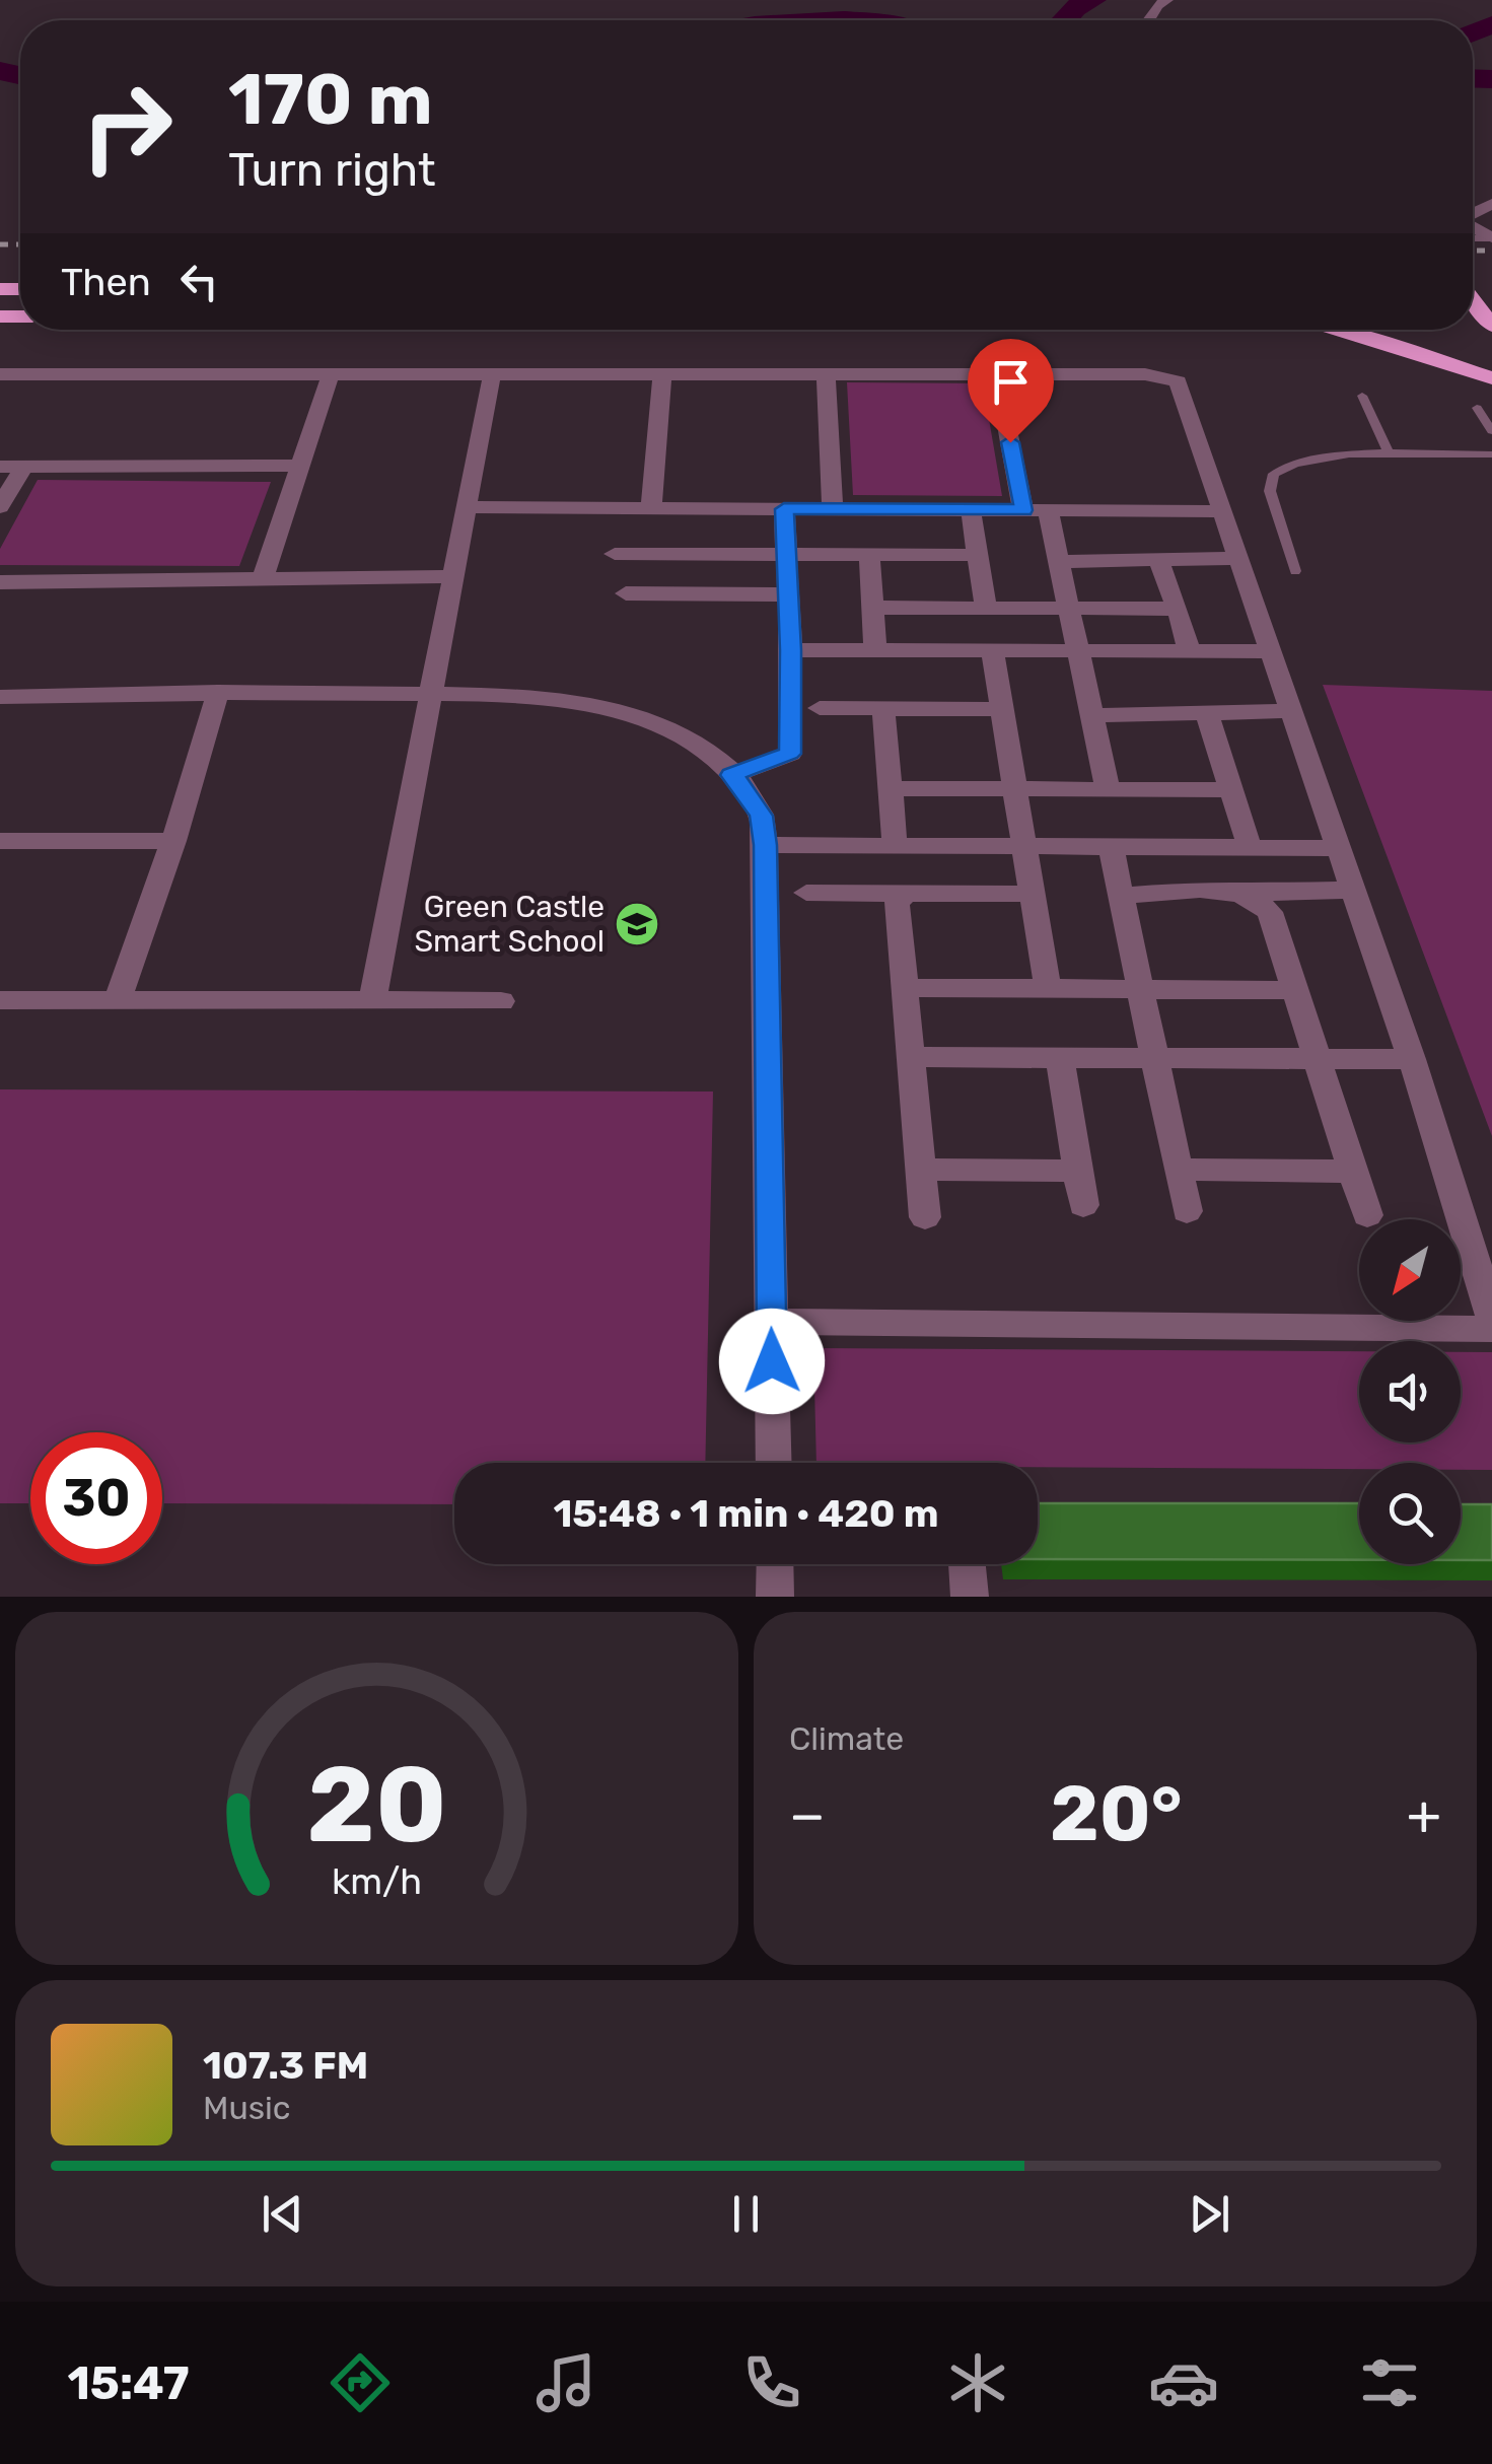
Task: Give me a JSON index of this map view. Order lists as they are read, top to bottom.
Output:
{
  "places": {
    "school or university": ["Green Castle Smart School"]
  },
  "north": "bottom left",
  "page": {
    "turn": ["170 m", "Turn right"],
    "then": "Then",
    "limit": "30",
    "trip": "15:48 · 1 min · 420 m",
    "tile": "Climate",
    "heat": ["−", "20°", "+"],
    "song": ["107.3 FM", "Music"],
    "tabs": "15:47",
    "gauge": ["20", "km/h"]
  }
}
